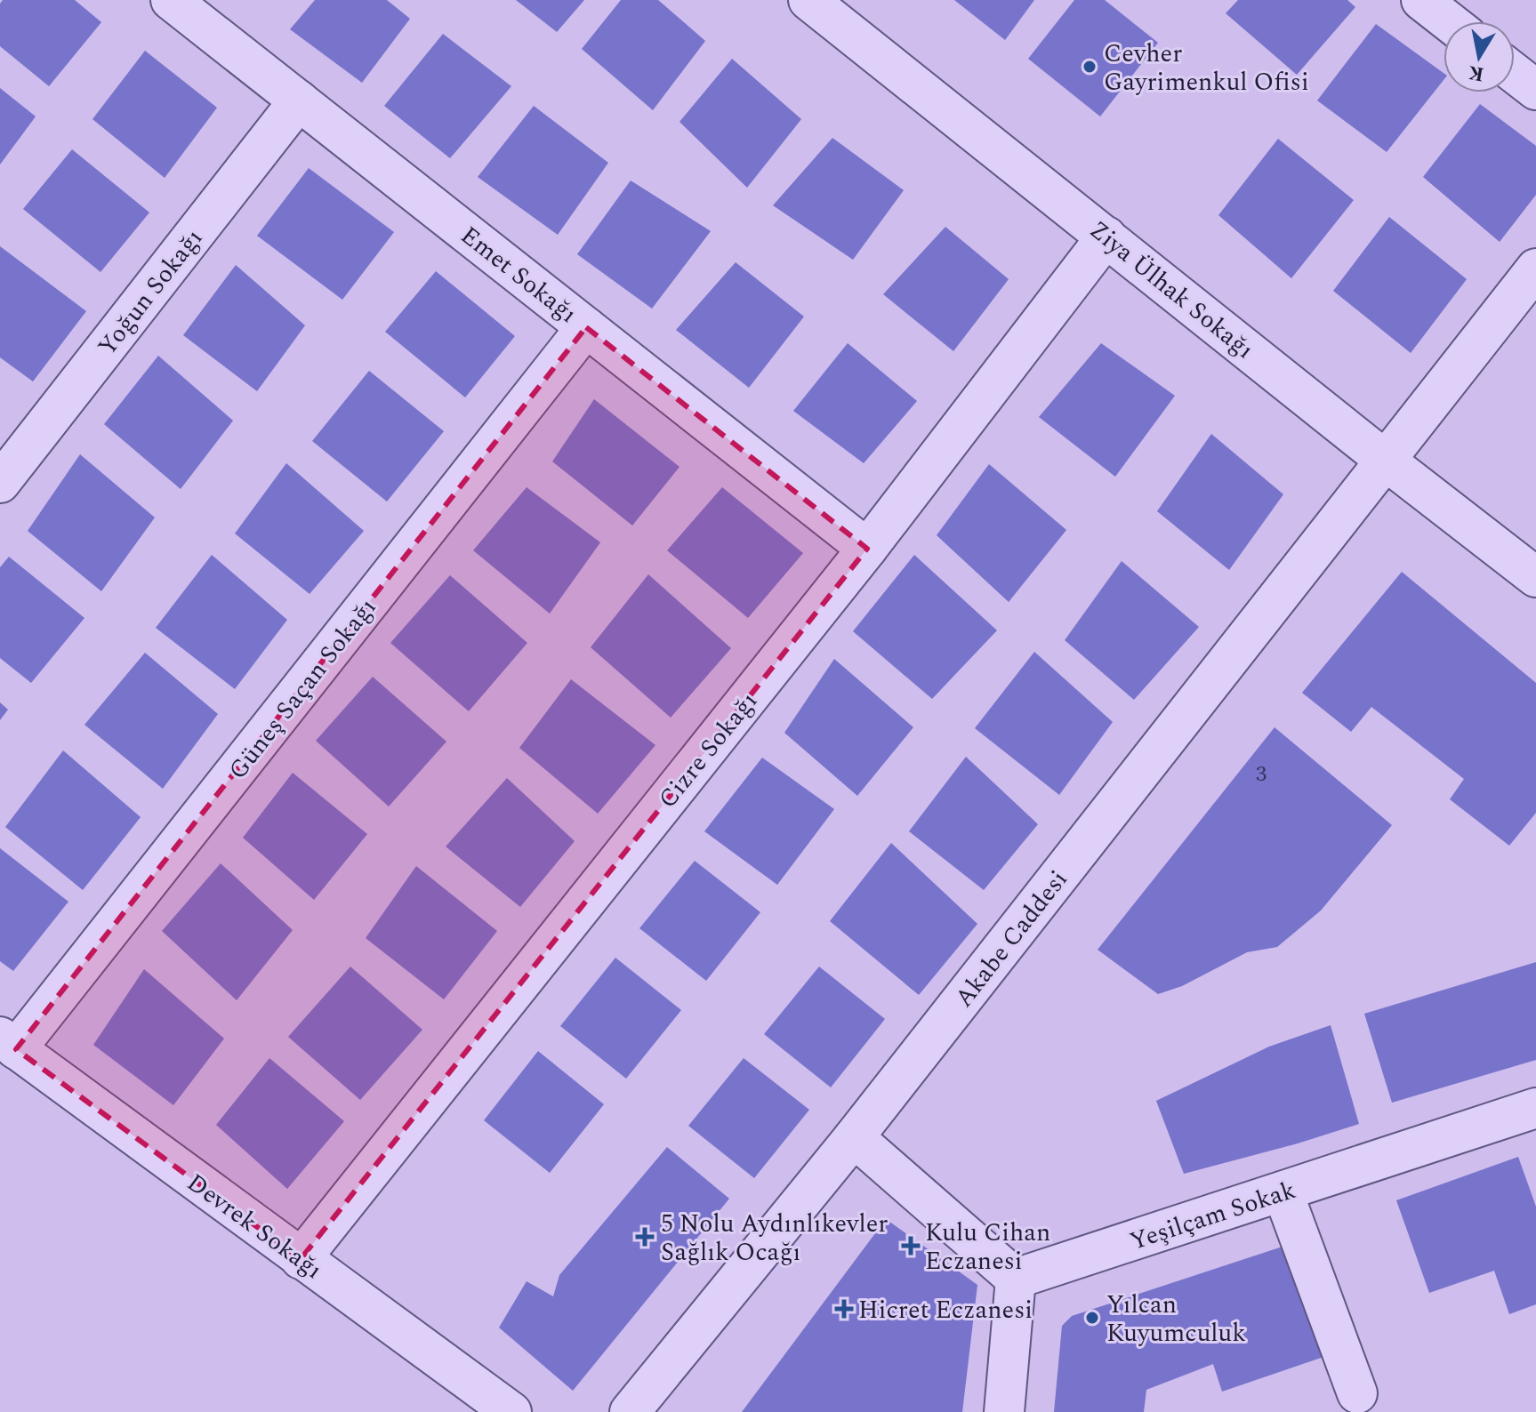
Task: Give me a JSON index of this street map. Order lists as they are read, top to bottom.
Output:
{
  "streets": {
    "street": [
      "Emet Sokağı",
      "Ziya Ülhak Sokağı",
      "Yoğun Sokağı",
      "Güneş Saçan Sokağı",
      "Cizre Sokağı",
      "Akabe Caddesi",
      "Yeşilçam Sokak",
      "Devrek Sokağı"
    ]
  },
  "crossings": [
    ["Emet Sokağı", "Yoğun Sokağı"],
    ["Emet Sokağı", "Güneş Saçan Sokağı"],
    ["Emet Sokağı", "Cizre Sokağı"],
    ["Ziya Ülhak Sokağı", "Cizre Sokağı"],
    ["Ziya Ülhak Sokağı", "Akabe Caddesi"],
    ["Güneş Saçan Sokağı", "Devrek Sokağı"],
    ["Cizre Sokağı", "Devrek Sokağı"]
  ],
  "places": {
    "other": ["Cevher Gayrimenkul Ofisi", "Yılcan Kuyumculuk"],
    "health": ["5 Nolu Aydınlıkevler Sağlık Ocağı", "Kulu Cihan Eczanesi", "Hicret Eczanesi"]
  },
  "house_numbers": ["3"],
  "north": "bottom"
}
